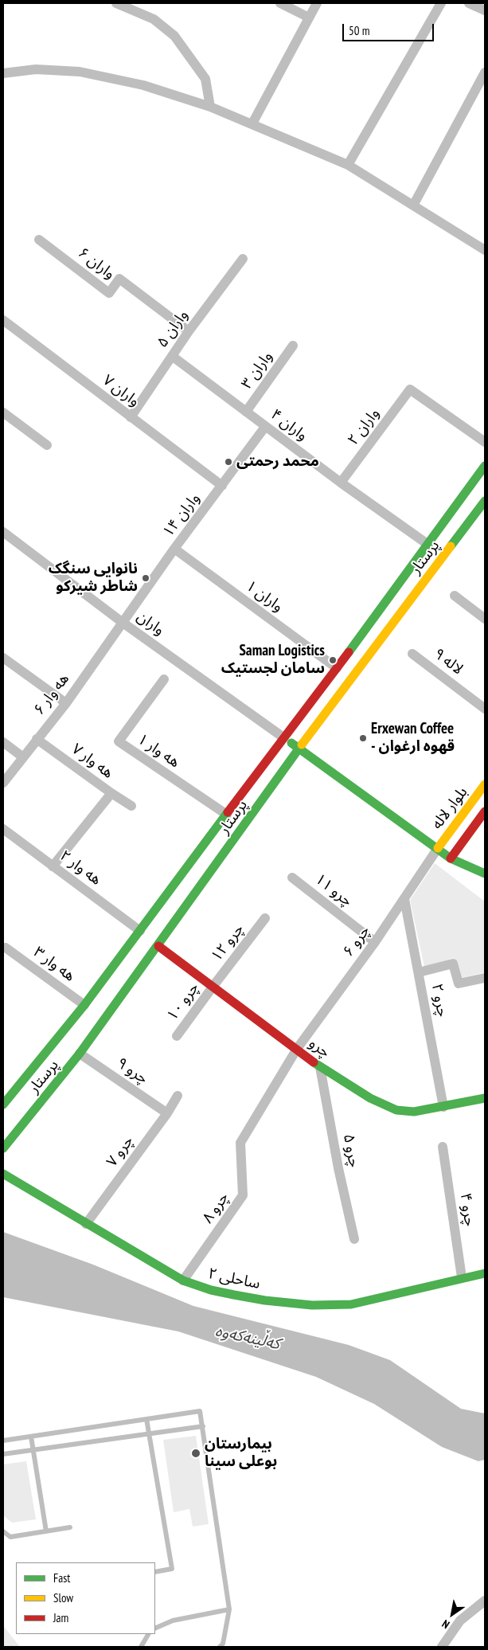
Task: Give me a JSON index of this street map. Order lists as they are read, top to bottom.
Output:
{
  "streets": {
    "main road": [
      "پرستار",
      "بلوار لاله",
      "چرو",
      "ساحلی ۲"
    ],
    "street": [
      "واران ۶",
      "واران ۵",
      "واران ۳",
      "واران ۷",
      "واران ۴",
      "واران ۲",
      "واران ۱۴",
      "واران ۱",
      "واران",
      "لاله ۹",
      "هه وار ۶",
      "هه وار ۱",
      "هه وار ۷",
      "هه وار ۲",
      "چرو ۱۱",
      "چرو ۶",
      "چرو ۱۲",
      "هه وار ۳",
      "چرو ۲",
      "چرو ۱۰",
      "چرو ۹",
      "چرو ۵",
      "چرو ۷",
      "چرو ۸",
      "چرو ۴"
    ]
  },
  "crossings": [
    ["واران ۶", "واران ۵"],
    ["واران ۵", "واران ۷"],
    ["واران ۵", "واران ۴"],
    ["واران ۳", "واران ۴"],
    ["واران ۷", "واران ۱۴"],
    ["واران ۴", "واران ۲"],
    ["واران ۴", "واران ۱۴"],
    ["واران ۴", "پرستار"],
    ["واران ۱۴", "واران ۱"],
    ["واران ۱۴", "واران"],
    ["واران ۱۴", "هه وار ۶"],
    ["پرستار", "واران ۱"],
    ["پرستار", "واران"],
    ["پرستار", "هه وار ۱"],
    ["پرستار", "هه وار ۲"],
    ["پرستار", "هه وار ۳"],
    ["پرستار", "چرو"],
    ["پرستار", "چرو ۹"],
    ["واران", "هه وار ۶"],
    ["هه وار ۶", "هه وار ۷"],
    ["بلوار لاله", "چرو ۶"],
    ["چرو ۱۱", "چرو ۶"],
    ["چرو ۶", "چرو ۲"],
    ["چرو ۶", "چرو"],
    ["چرو ۶", "چرو ۸"],
    ["چرو ۱۲", "چرو ۱۰"],
    ["چرو ۱۲", "چرو"],
    ["چرو ۲", "چرو"],
    ["چرو ۱۰", "چرو"],
    ["چرو", "چرو ۵"],
    ["چرو ۹", "چرو ۷"],
    ["چرو ۷", "ساحلی ۲"],
    ["چرو ۸", "ساحلی ۲"],
    ["چرو ۴", "ساحلی ۲"]
  ],
  "water": ["کەڵینەکەوە"],
  "places": [
    "محمد رحمتی",
    "نانوایی سنگک شاطر شیرکو",
    "Saman Logistics سامان لجستیک",
    "Erxewan Coffee - قهوه ارغوان",
    "بیمارستان بوعلی سینا"
  ],
  "legend": ["Fast", "Slow", "Jam"],
  "scale_bar": "50 m",
  "north": "bottom left"
}
